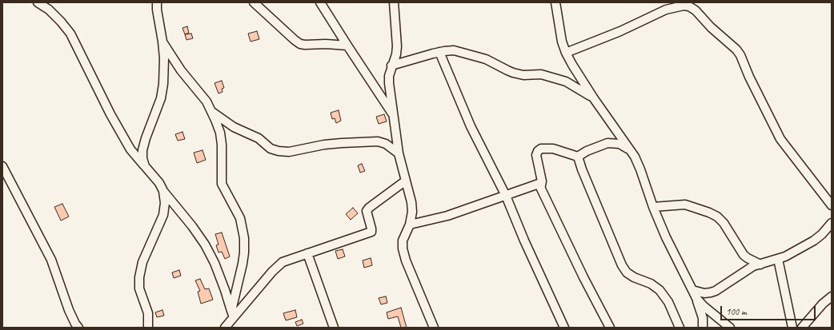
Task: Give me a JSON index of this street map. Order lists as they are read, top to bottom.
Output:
{
  "scale_bar": "100 m"
}
